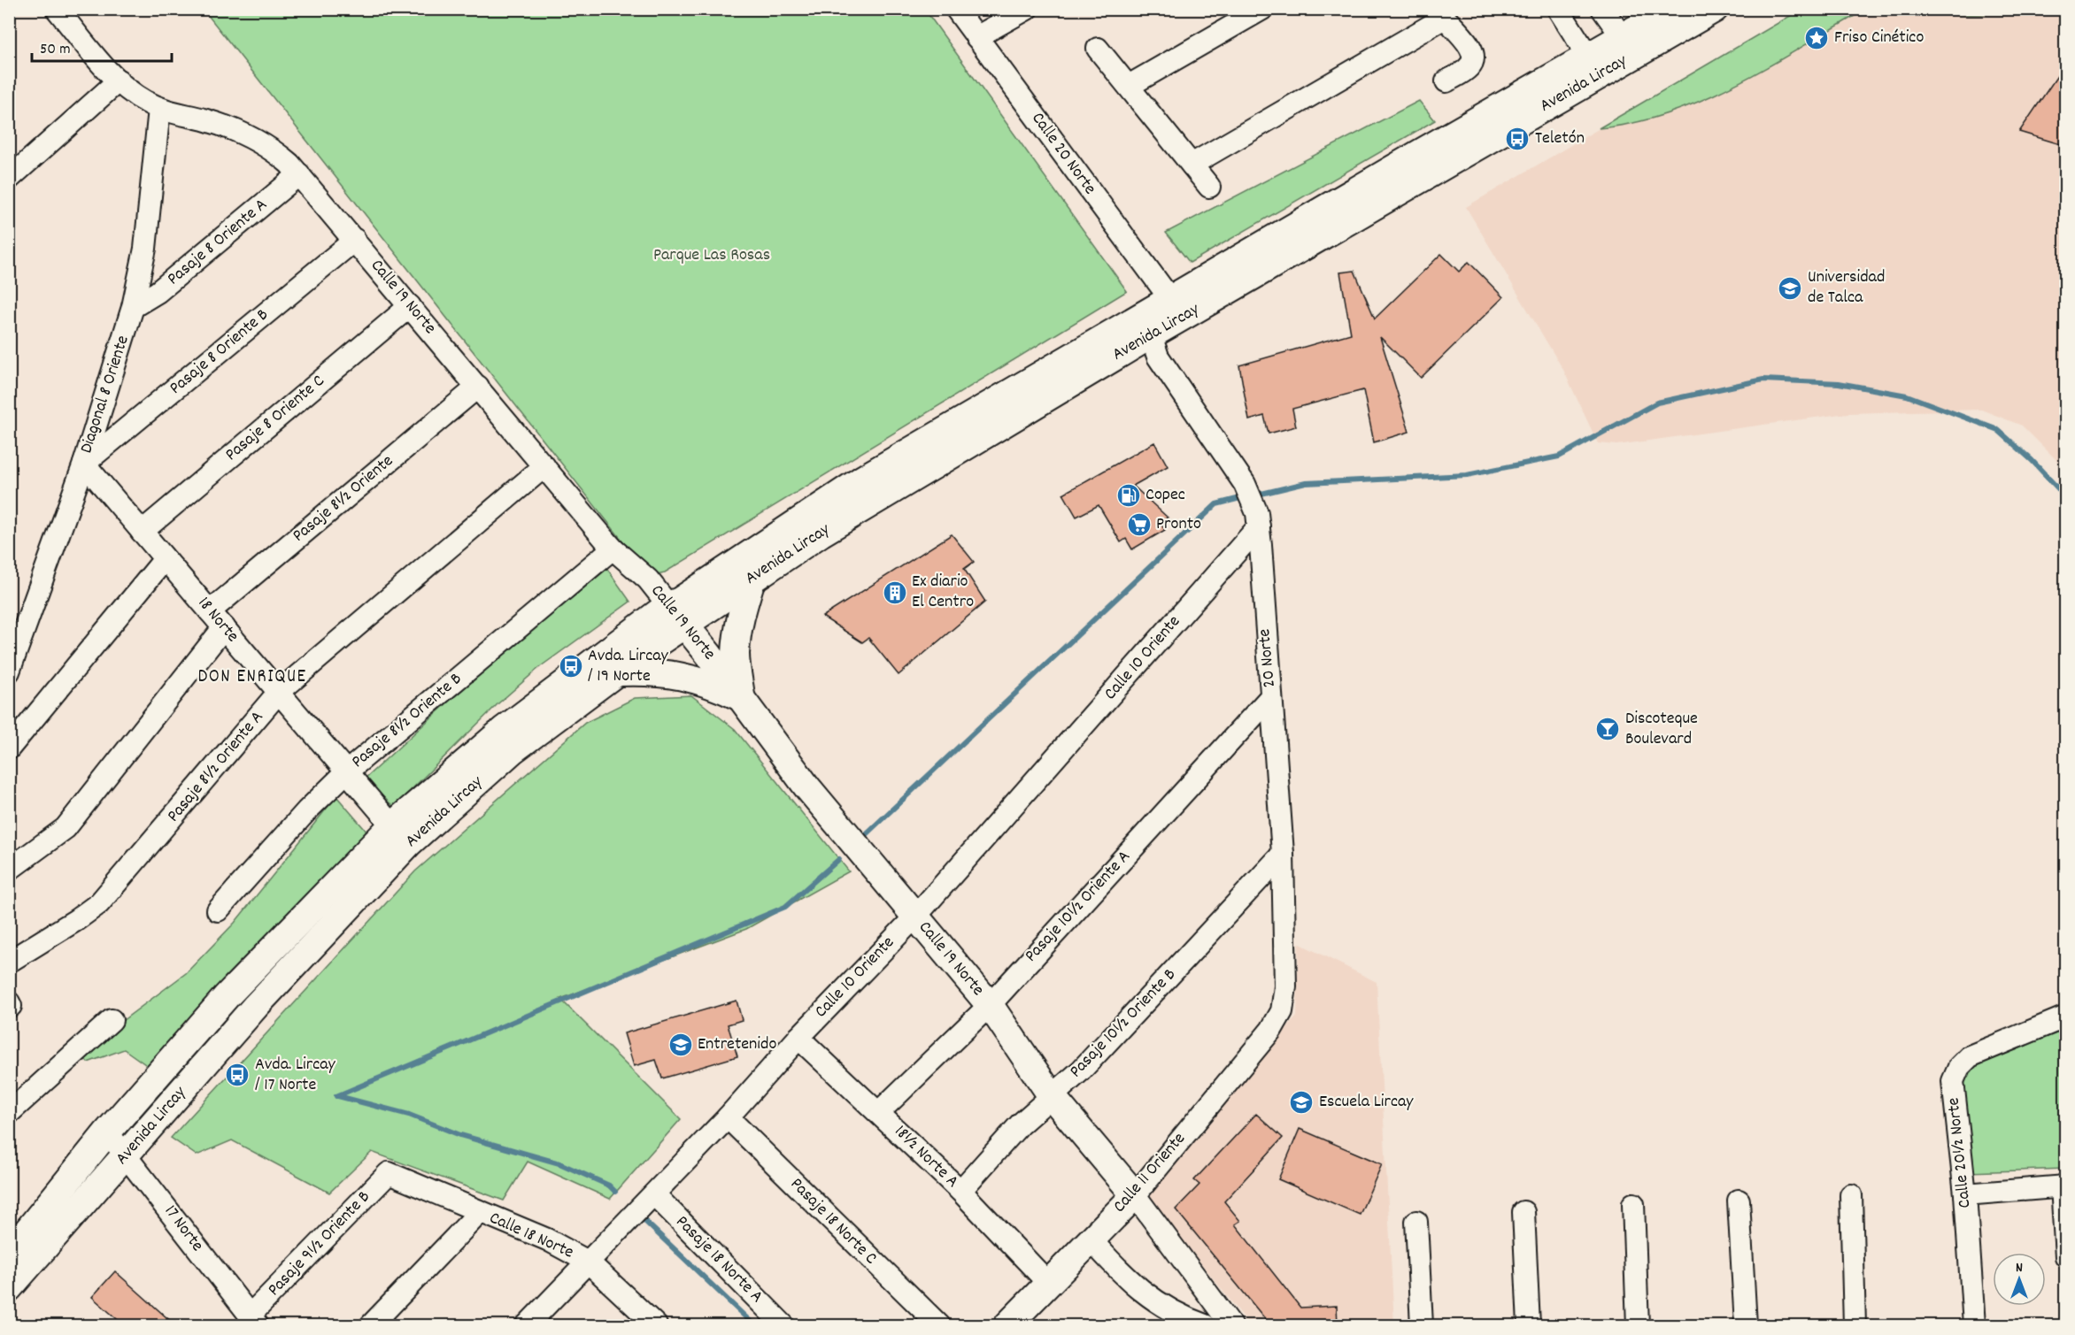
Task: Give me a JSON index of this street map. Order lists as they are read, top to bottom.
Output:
{
  "streets": {
    "main road": ["Avenida Lircay", "Calle 19 Norte", "Calle 11 Oriente"],
    "street": [
      "Calle 20 Norte",
      "Pasaje 8 Oriente A",
      "Pasaje 8 Oriente B",
      "Diagonal 8 Oriente",
      "Pasaje 8 Oriente C",
      "Pasaje 8½ Oriente",
      "18 Norte",
      "Calle 10 Oriente",
      "20 Norte",
      "Pasaje 8½ Oriente B",
      "Pasaje 8½ Oriente A",
      "Pasaje 10½ Oriente A",
      "Pasaje 10½ Oriente B",
      "Calle 20½ Norte",
      "18½ Norte A",
      "Pasaje 18 Norte C",
      "17 Norte",
      "Calle 18 Norte",
      "Pasaje 9½ Oriente B",
      "Pasaje 18 Norte A"
    ]
  },
  "crossings": [
    ["Avenida Lircay", "Calle 20 Norte"],
    ["Avenida Lircay", "Calle 19 Norte"],
    ["Avenida Lircay", "18 Norte"],
    ["Avenida Lircay", "20 Norte"],
    ["Avenida Lircay", "17 Norte"],
    ["Pasaje 8 Oriente A", "Calle 19 Norte"],
    ["Pasaje 8 Oriente A", "Diagonal 8 Oriente"],
    ["Calle 19 Norte", "Pasaje 8 Oriente B"],
    ["Calle 19 Norte", "Diagonal 8 Oriente"],
    ["Calle 19 Norte", "Pasaje 8 Oriente C"],
    ["Calle 19 Norte", "Pasaje 8½ Oriente"],
    ["Calle 19 Norte", "Calle 10 Oriente"],
    ["Calle 19 Norte", "Pasaje 8½ Oriente B"],
    ["Calle 19 Norte", "Pasaje 8½ Oriente A"],
    ["Calle 19 Norte", "Pasaje 10½ Oriente A"],
    ["Calle 19 Norte", "Pasaje 10½ Oriente B"],
    ["Calle 19 Norte", "Calle 11 Oriente"],
    ["Pasaje 8 Oriente B", "Diagonal 8 Oriente"],
    ["Pasaje 8 Oriente B", "18 Norte"],
    ["Diagonal 8 Oriente", "18 Norte"],
    ["Pasaje 8 Oriente C", "18 Norte"],
    ["Pasaje 8½ Oriente", "18 Norte"],
    ["18 Norte", "Pasaje 8½ Oriente B"],
    ["18 Norte", "Pasaje 8½ Oriente A"],
    ["Calle 10 Oriente", "20 Norte"],
    ["Calle 10 Oriente", "18½ Norte A"],
    ["Calle 10 Oriente", "Pasaje 18 Norte C"],
    ["Calle 10 Oriente", "Calle 18 Norte"],
    ["Calle 10 Oriente", "Pasaje 18 Norte A"],
    ["20 Norte", "Pasaje 10½ Oriente A"],
    ["20 Norte", "Pasaje 10½ Oriente B"],
    ["20 Norte", "Calle 11 Oriente"],
    ["Pasaje 10½ Oriente A", "18½ Norte A"],
    ["Pasaje 10½ Oriente B", "18½ Norte A"],
    ["18½ Norte A", "Calle 11 Oriente"],
    ["17 Norte", "Pasaje 9½ Oriente B"],
    ["Calle 18 Norte", "Pasaje 9½ Oriente B"]
  ],
  "districts": ["DON ENRIQUE"],
  "parks": ["Parque Las Rosas"],
  "places": {
    "place": ["Friso Cinético"],
    "bus stop": ["Teletón", "Avda. Lircay / 19 Norte", "Avda. Lircay / 17 Norte"],
    "school or university": ["Universidad de Talca", "Entretenido", "Escuela Lircay"],
    "fuel station": ["Copec"],
    "supermarket": ["Pronto"],
    "building": ["Ex diario El Centro"],
    "bar": ["Discoteque Boulevard"]
  },
  "scale_bar": "50 m",
  "north": "top"
}
